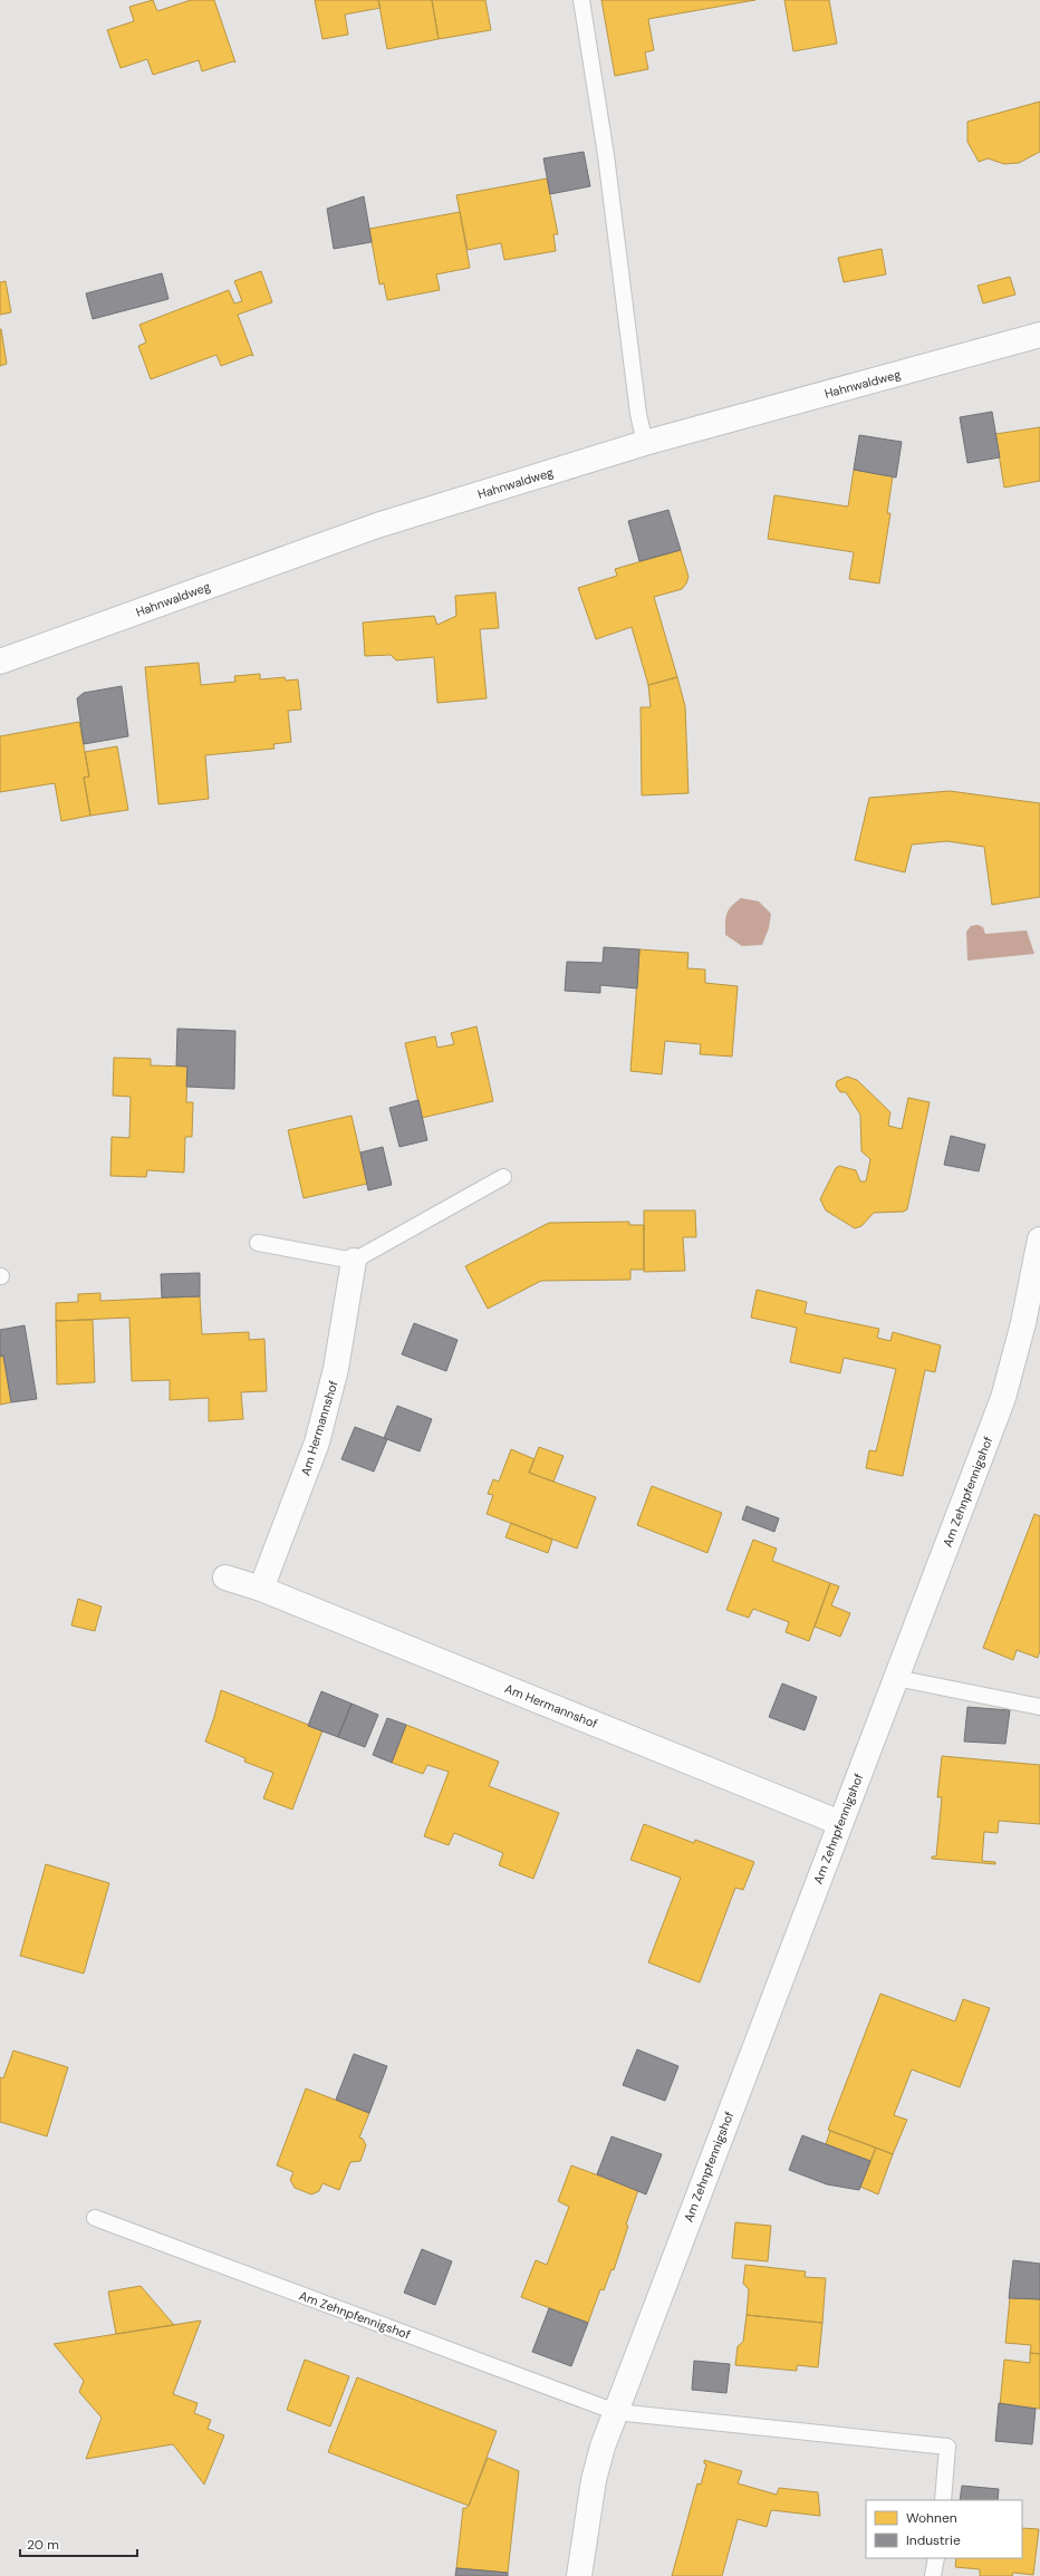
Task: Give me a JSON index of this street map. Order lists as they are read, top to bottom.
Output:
{
  "streets": {
    "street": ["Hahnwaldweg", "Am Hermannshof", "Am Zehnpfennigshof"]
  },
  "crossings": [
    ["Am Hermannshof", "Am Zehnpfennigshof"]
  ],
  "legend": ["Wohnen", "Industrie"],
  "scale_bar": "20 m"
}
